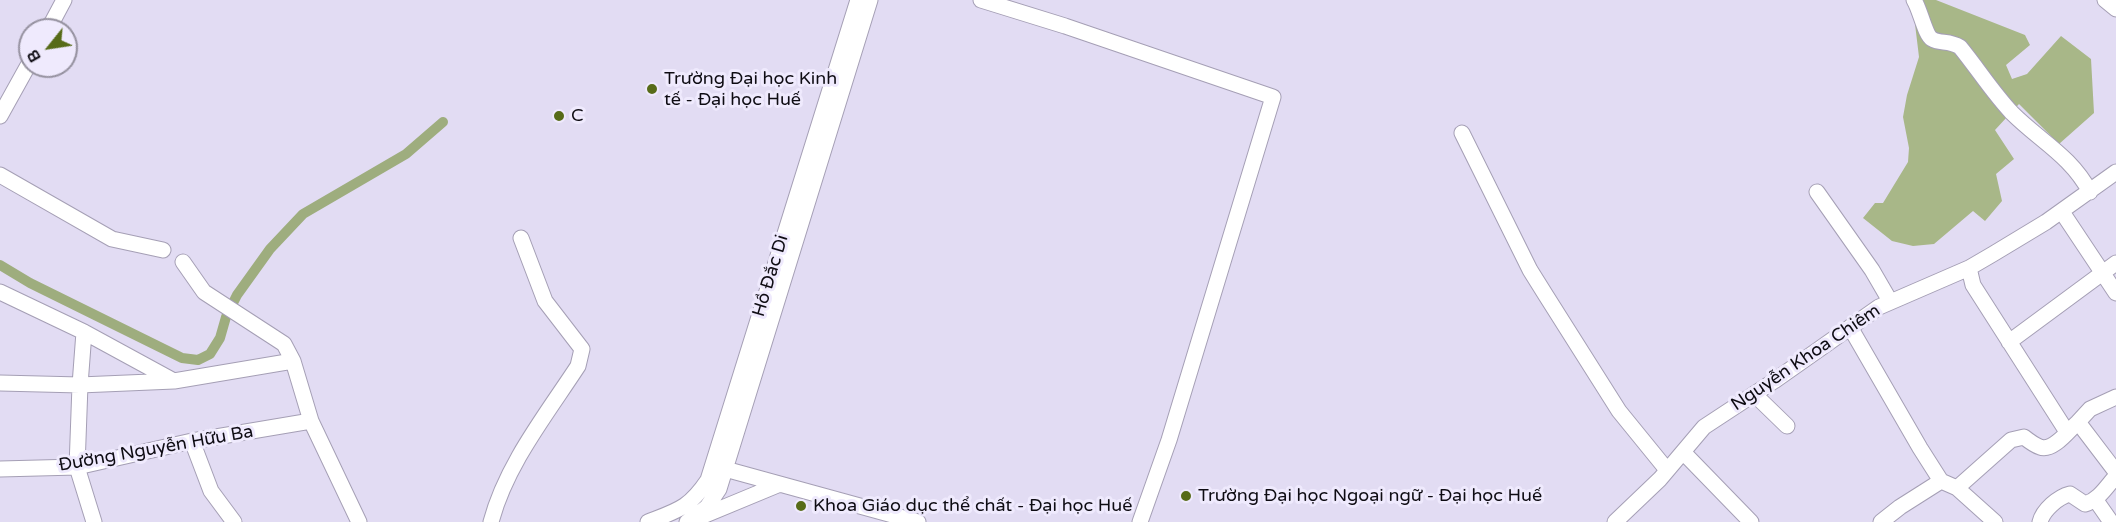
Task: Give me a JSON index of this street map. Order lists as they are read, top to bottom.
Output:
{
  "streets": {
    "street": ["Hồ Đắc Di", "Nguyễn Khoa Chiêm", "Đường Nguyễn Hữu Ba"]
  },
  "places": [
    "Trường Đại học Kinh tế - Đại học Huế",
    "C",
    "Trường Đại học Ngoại ngữ - Đại học Huế",
    "Khoa Giáo dục thể chất - Đại học Huế"
  ],
  "north": "bottom left"
}
